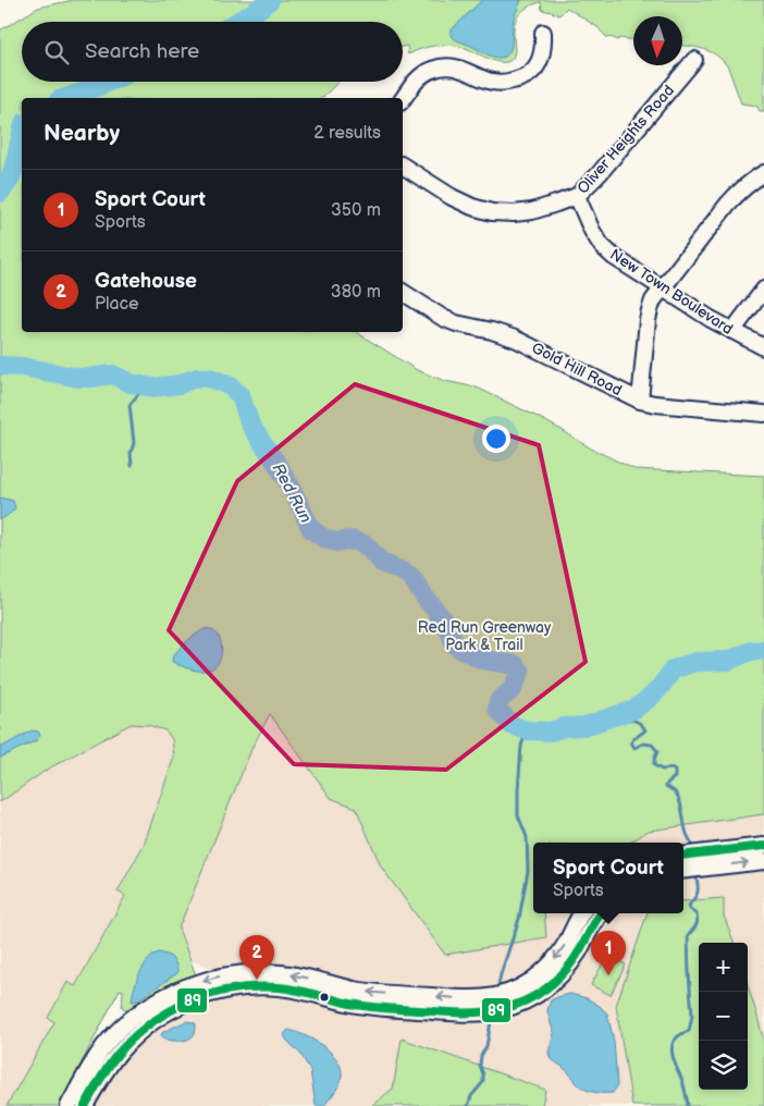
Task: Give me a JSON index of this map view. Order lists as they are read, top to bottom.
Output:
{
  "streets": {
    "street": ["Oliver Heights Road", "New Town Boulevard", "Gold Hill Road"]
  },
  "crossings": [
    ["Oliver Heights Road", "New Town Boulevard"]
  ],
  "water": ["Red Run"],
  "parks": ["Red Run Greenway Park & Trail"],
  "lines": ["transit line 89"],
  "north": "bottom",
  "page": {
    "search": "Search here",
    "heading": ["Nearby", "2 results"],
    "list": [
      {
        "mark": "1",
        "name": "Sport Court",
        "note": "Sports",
        "value": "350 m"
      },
      {
        "mark": "2",
        "name": "Gatehouse",
        "note": "Place",
        "value": "380 m"
      }
    ],
    "popup": ["Sport Court", "Sports"],
    "pins": ["1", "2"],
    "map_buttons": ["+", "−"]
  }
}
